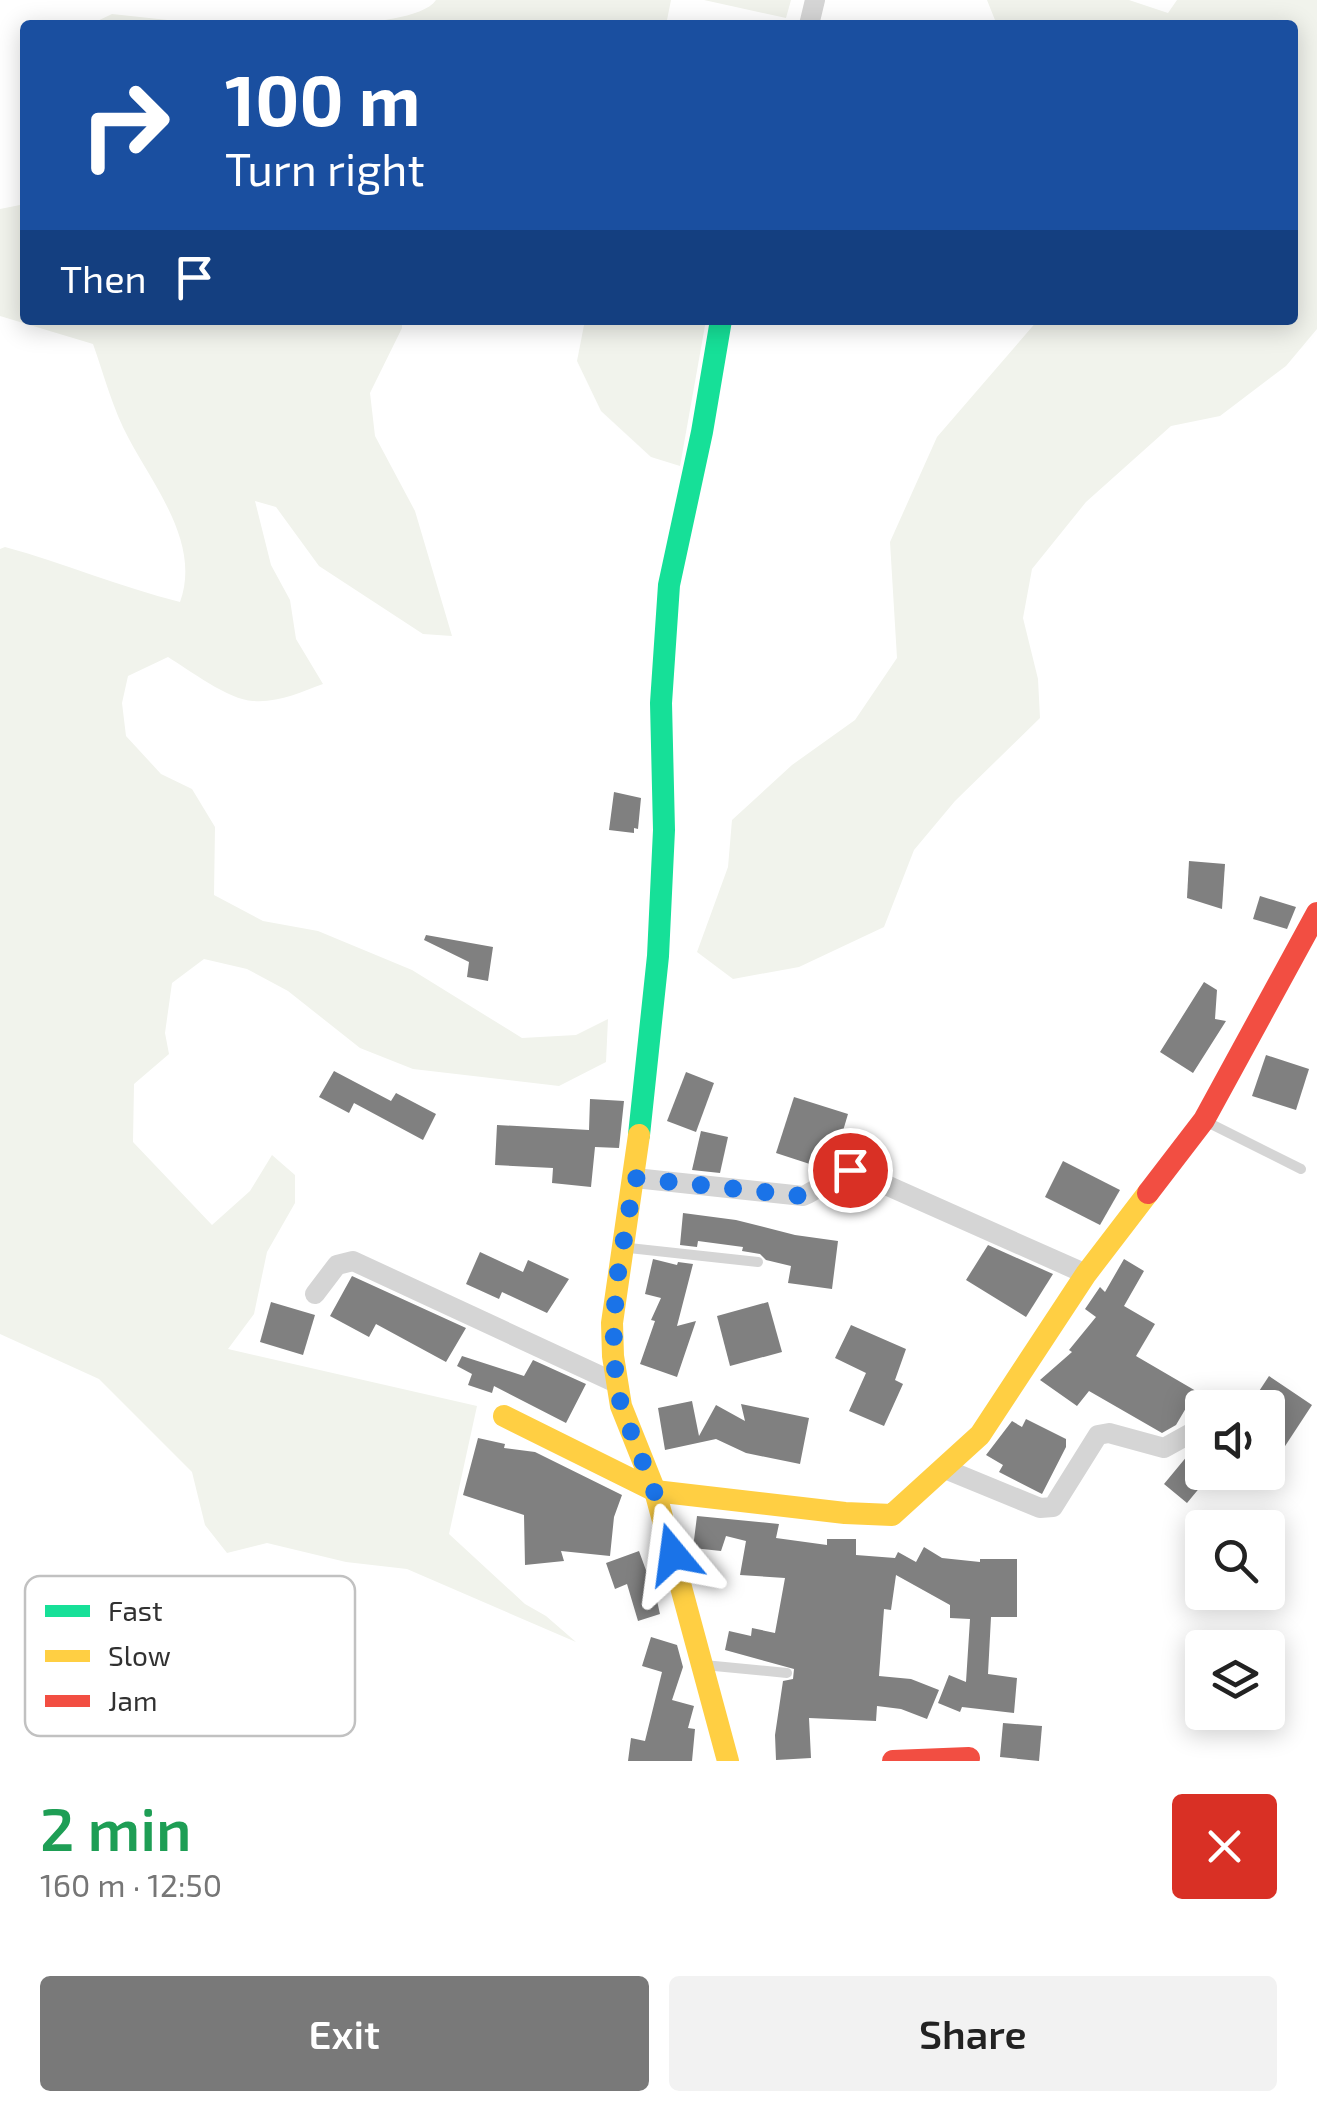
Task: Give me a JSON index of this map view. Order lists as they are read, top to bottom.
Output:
{
  "legend": ["Fast", "Slow", "Jam"],
  "page": {
    "turn": ["100 m", "Turn right"],
    "then": "Then",
    "heading": ["2 min", "160 m · 12:50"],
    "buttons": ["Exit", "Share"]
  }
}
